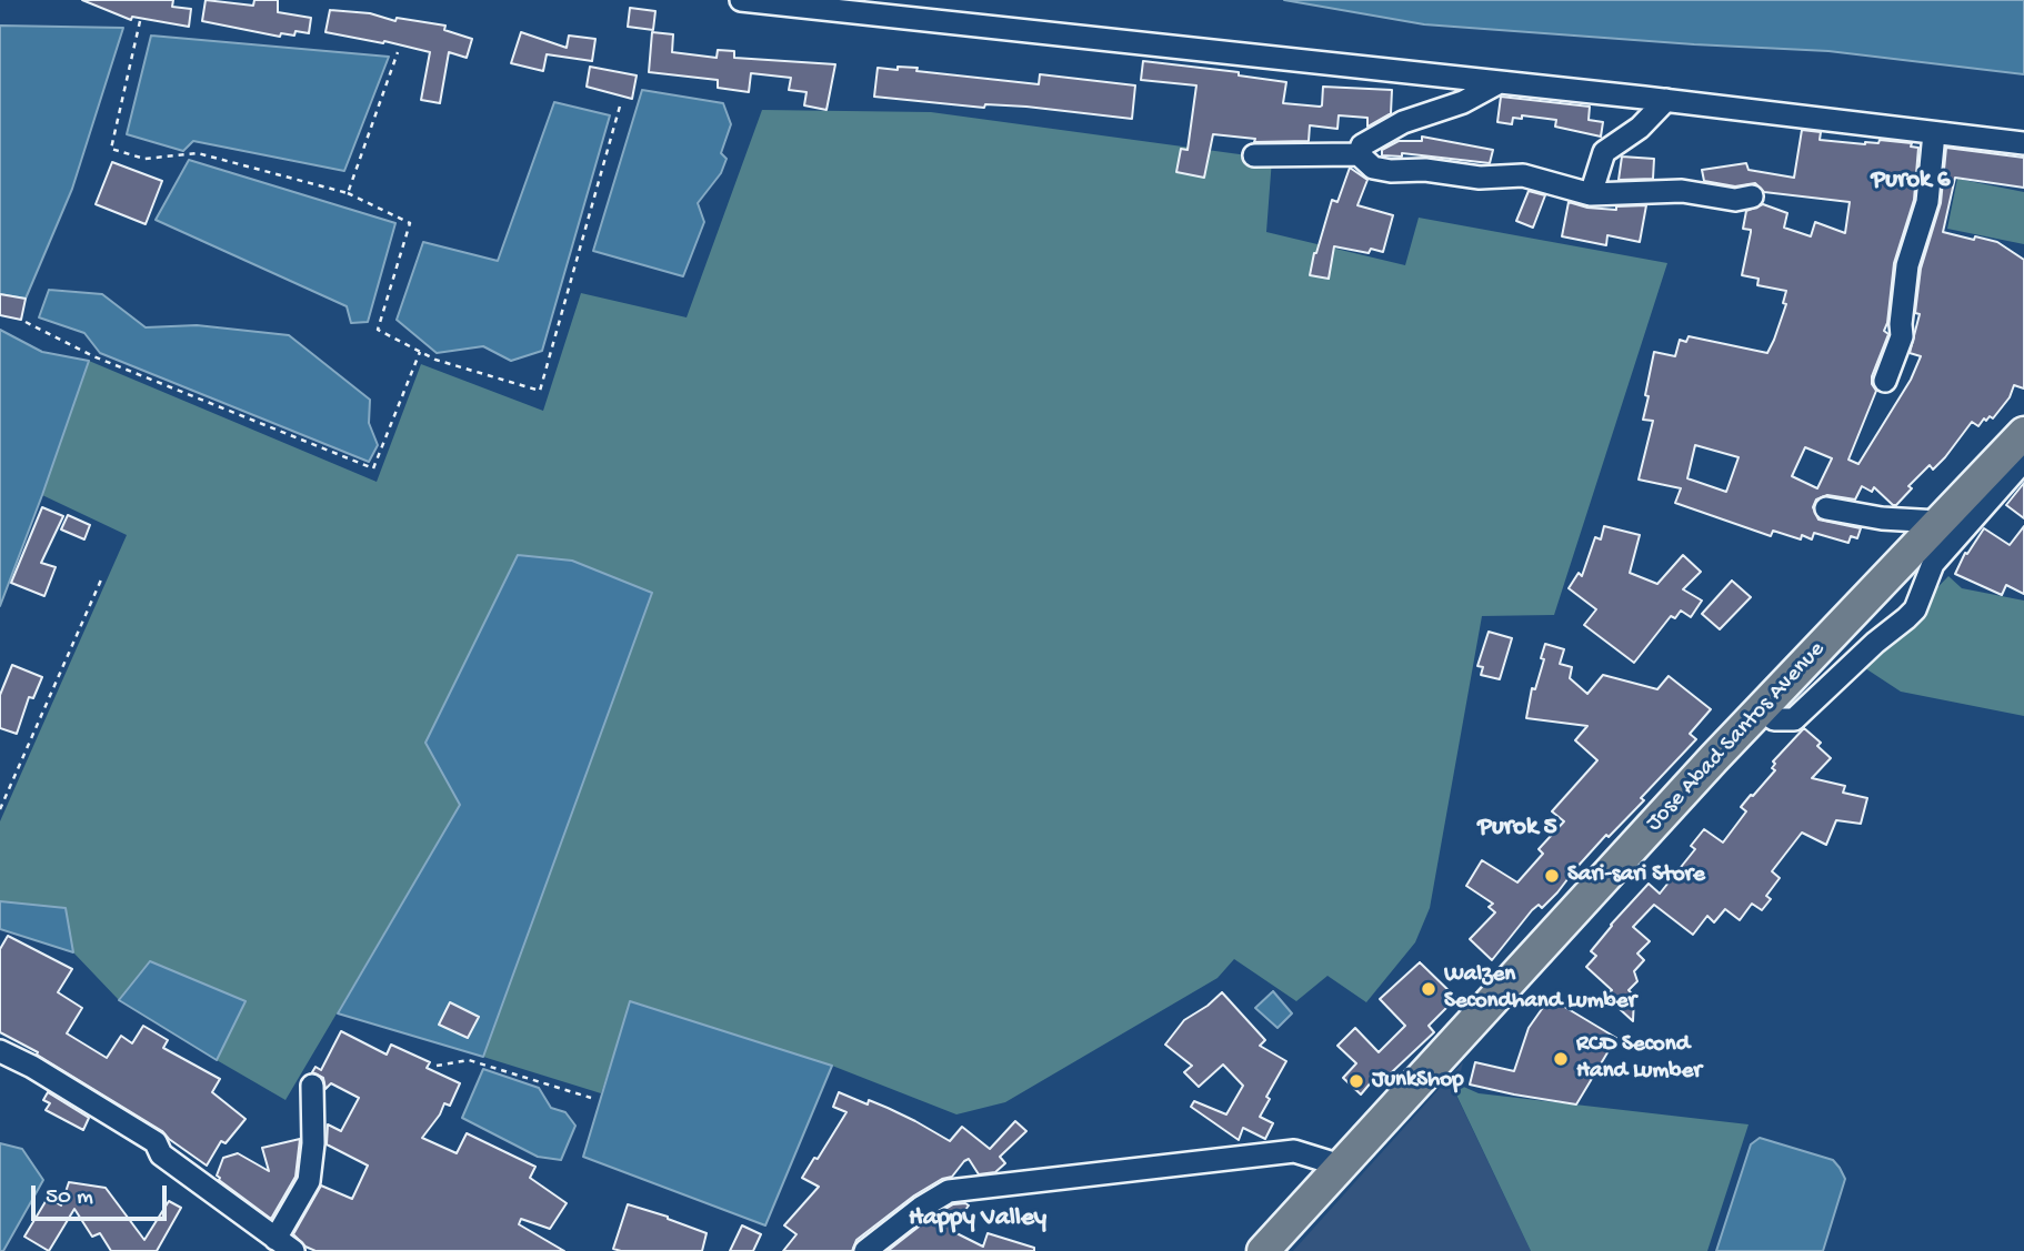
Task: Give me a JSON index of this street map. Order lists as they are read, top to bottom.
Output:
{
  "streets": {
    "highway": ["Jose Abad Santos Avenue"]
  },
  "districts": ["Purok 6", "Purok 5", "Happy Valley"],
  "places": [
    "Sari-sari Store",
    "Walzen Secondhand Lumber",
    "RCD Second Hand Lumber",
    "JunkShop"
  ],
  "scale_bar": "50 m"
}
